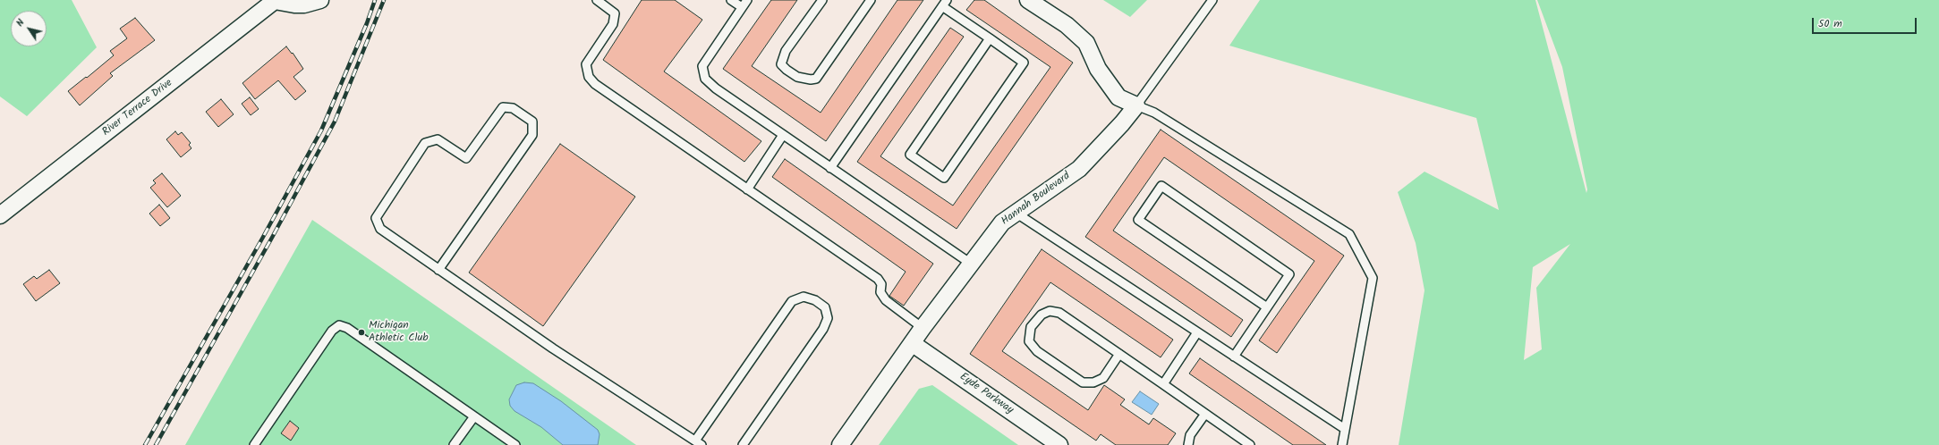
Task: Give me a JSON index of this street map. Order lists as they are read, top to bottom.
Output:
{
  "streets": {
    "street": ["River Terrace Drive", "Hannah Boulevard", "Eyde Parkway"]
  },
  "crossings": [
    ["Hannah Boulevard", "Eyde Parkway"]
  ],
  "places": ["Michigan Athletic Club"],
  "scale_bar": "50 m",
  "north": "top left"
}
